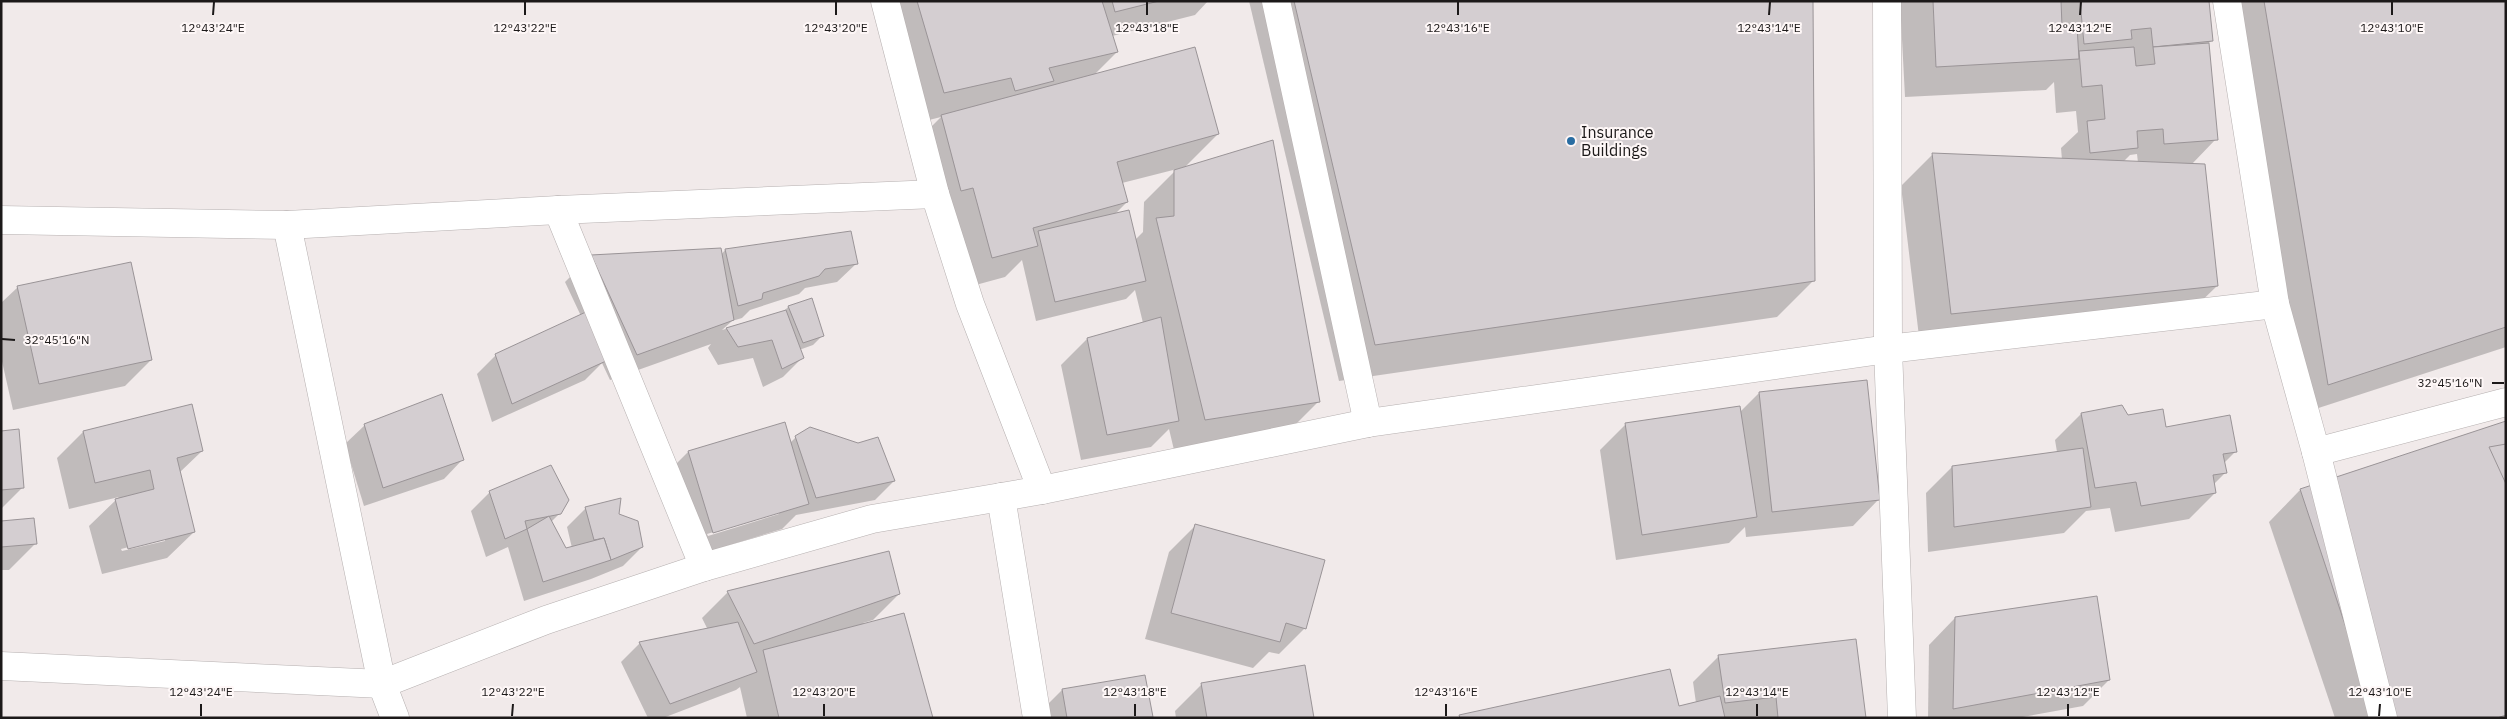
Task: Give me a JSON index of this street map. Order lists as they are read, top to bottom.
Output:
{
  "places": ["Insurance Buildings"],
  "coordinates": [
    "12°43'24\"E",
    "12°43'22\"E",
    "12°43'16\"E",
    "12°43'14\"E",
    "12°43'12\"E",
    "12°43'10\"E",
    "12°43'20\"E",
    "12°43'18\"E",
    "32°45'16\"N"
  ]
}
